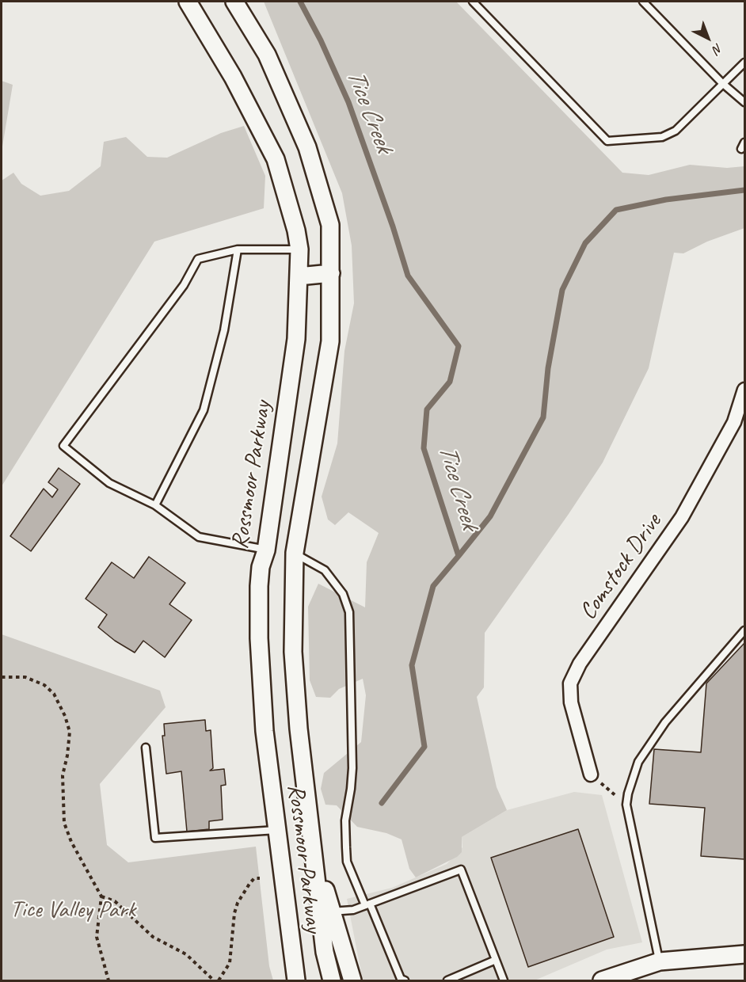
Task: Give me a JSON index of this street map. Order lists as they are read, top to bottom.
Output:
{
  "streets": {
    "street": ["Rossmoor Parkway", "Comstock Drive"]
  },
  "water": ["Tice Creek"],
  "parks": ["Tice Valley Park"],
  "north": "bottom right"
}
